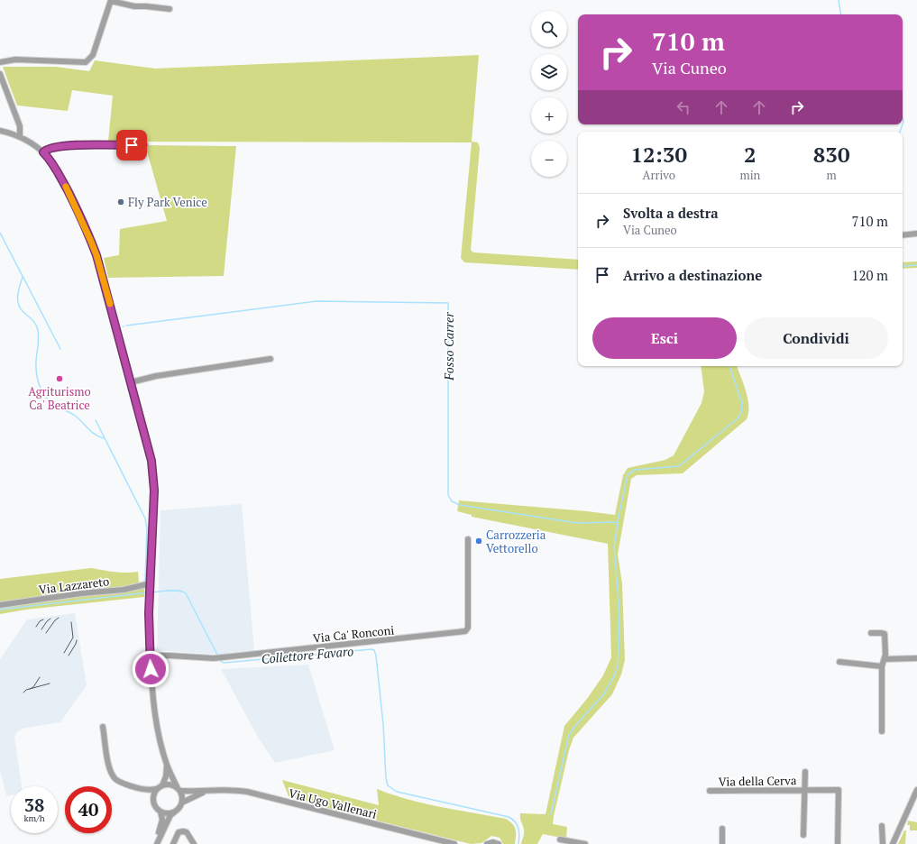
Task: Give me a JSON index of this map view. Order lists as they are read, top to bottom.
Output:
{
  "streets": {
    "street": [
      "Via Lazzareto",
      "Via Ca' Ronconi",
      "Via della Cerva",
      "Via Ugo Vallenari"
    ]
  },
  "water": ["Fosso Carrer", "Collettore Favaro"],
  "places": ["Fly Park Venice", "Agriturismo Ca' Beatrice", "Carrozzeria Vettorello"],
  "page": {
    "map_buttons": ["+", "−"],
    "turn": ["710 m", "Via Cuneo"],
    "eta": [
      "12:30",
      "Arrivo",
      "2",
      "min",
      "830",
      "m"
    ],
    "list": [
      {
        "name": "Svolta a destra",
        "note": "Via Cuneo",
        "value": "710 m"
      },
      {
        "name": "Arrivo a destinazione",
        "value": "120 m"
      }
    ],
    "buttons": ["Esci", "Condividi"],
    "speed": "38 km/h",
    "limit": "40"
  }
}
